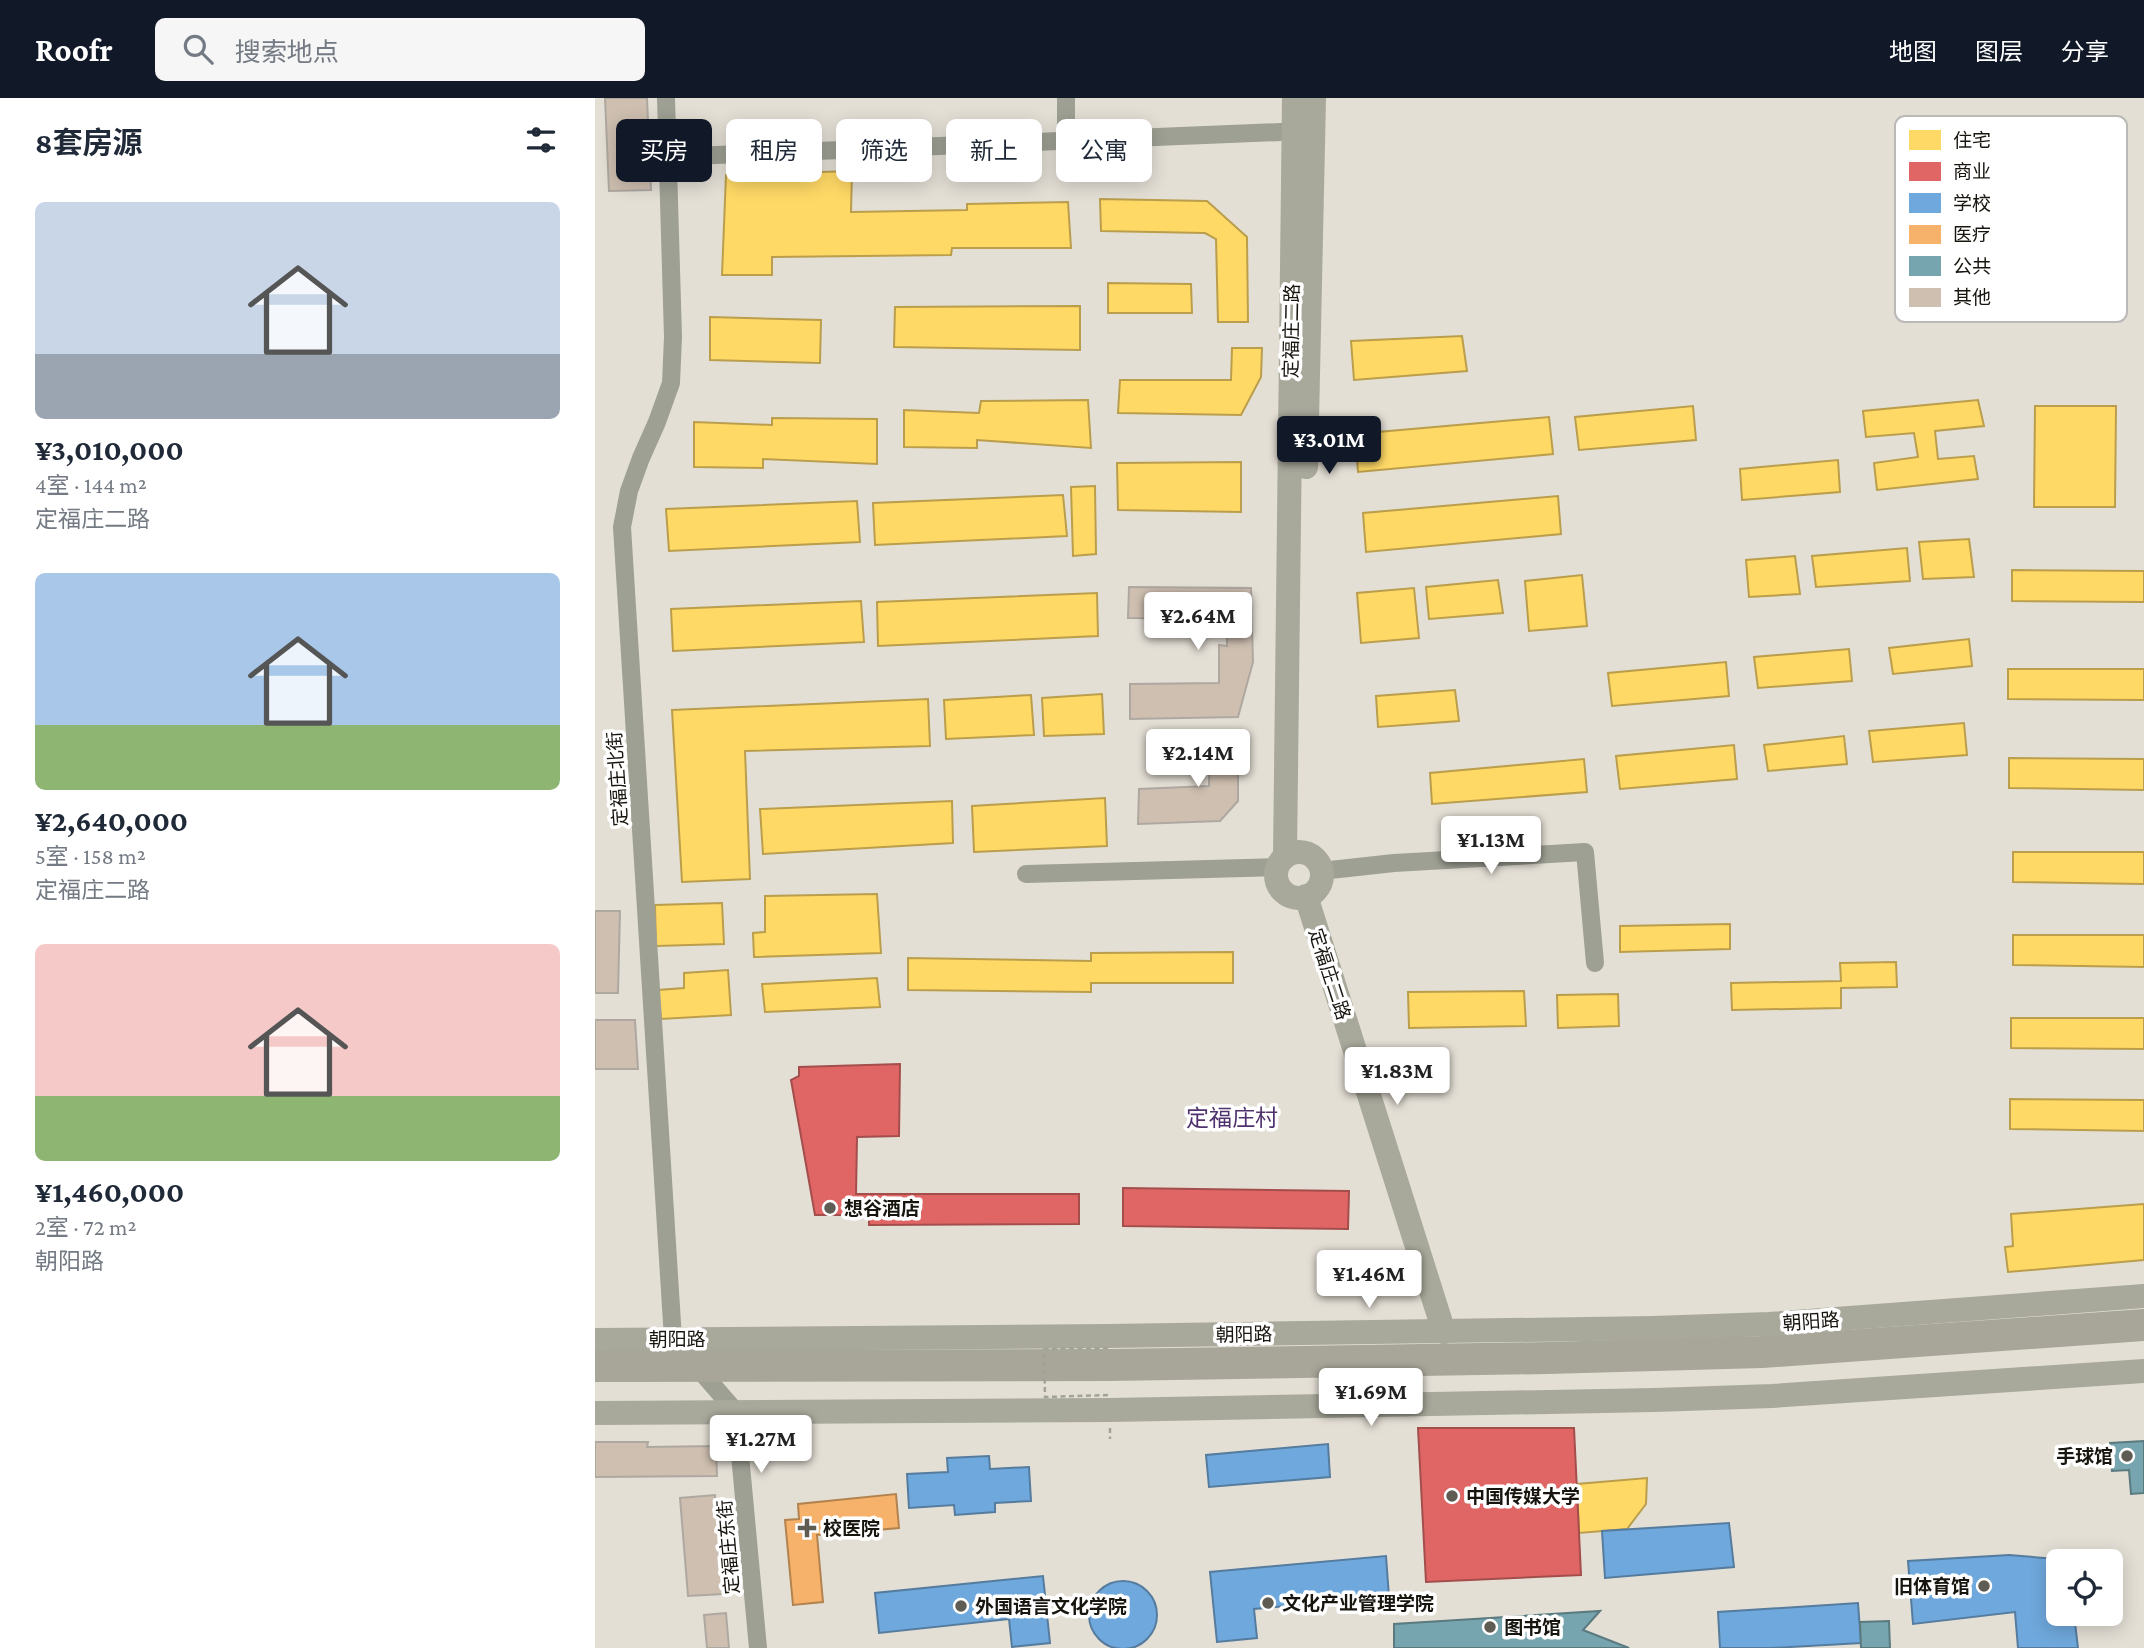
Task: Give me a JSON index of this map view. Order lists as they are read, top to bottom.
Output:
{
  "streets": {
    "highway": ["朝阳路"],
    "street": ["定福庄二路", "定福庄北街", "定福庄东街"]
  },
  "crossings": [
    ["定福庄二路", "朝阳路"],
    ["定福庄北街", "朝阳路"]
  ],
  "districts": ["定福庄村"],
  "places": {
    "other": [
      "想谷酒店",
      "手球馆",
      "中国传媒大学",
      "旧体育馆",
      "文化产业管理学院",
      "外国语言文化学院",
      "图书馆"
    ],
    "health": ["校医院"]
  },
  "legend": [
    "住宅",
    "商业",
    "学校",
    "医疗",
    "公共",
    "其他"
  ],
  "page": {
    "header": "Roofr",
    "search": "搜索地点",
    "nav": ["地图", "图层", "分享"],
    "heading": "8套房源",
    "chip": [
      "买房",
      "租房",
      "筛选",
      "新上",
      "公寓"
    ],
    "list": [
      {
        "name": "¥3,010,000",
        "note": "4室 · 144 m² · 定福庄二路"
      },
      {
        "name": "¥2,640,000",
        "note": "5室 · 158 m² · 定福庄二路"
      },
      {
        "name": "¥1,460,000",
        "note": "2室 · 72 m² · 朝阳路"
      }
    ],
    "price": [
      "¥3.01M",
      "¥2.64M",
      "¥2.14M",
      "¥1.13M",
      "¥1.83M",
      "¥1.46M",
      "¥1.69M",
      "¥1.27M"
    ]
  }
}
